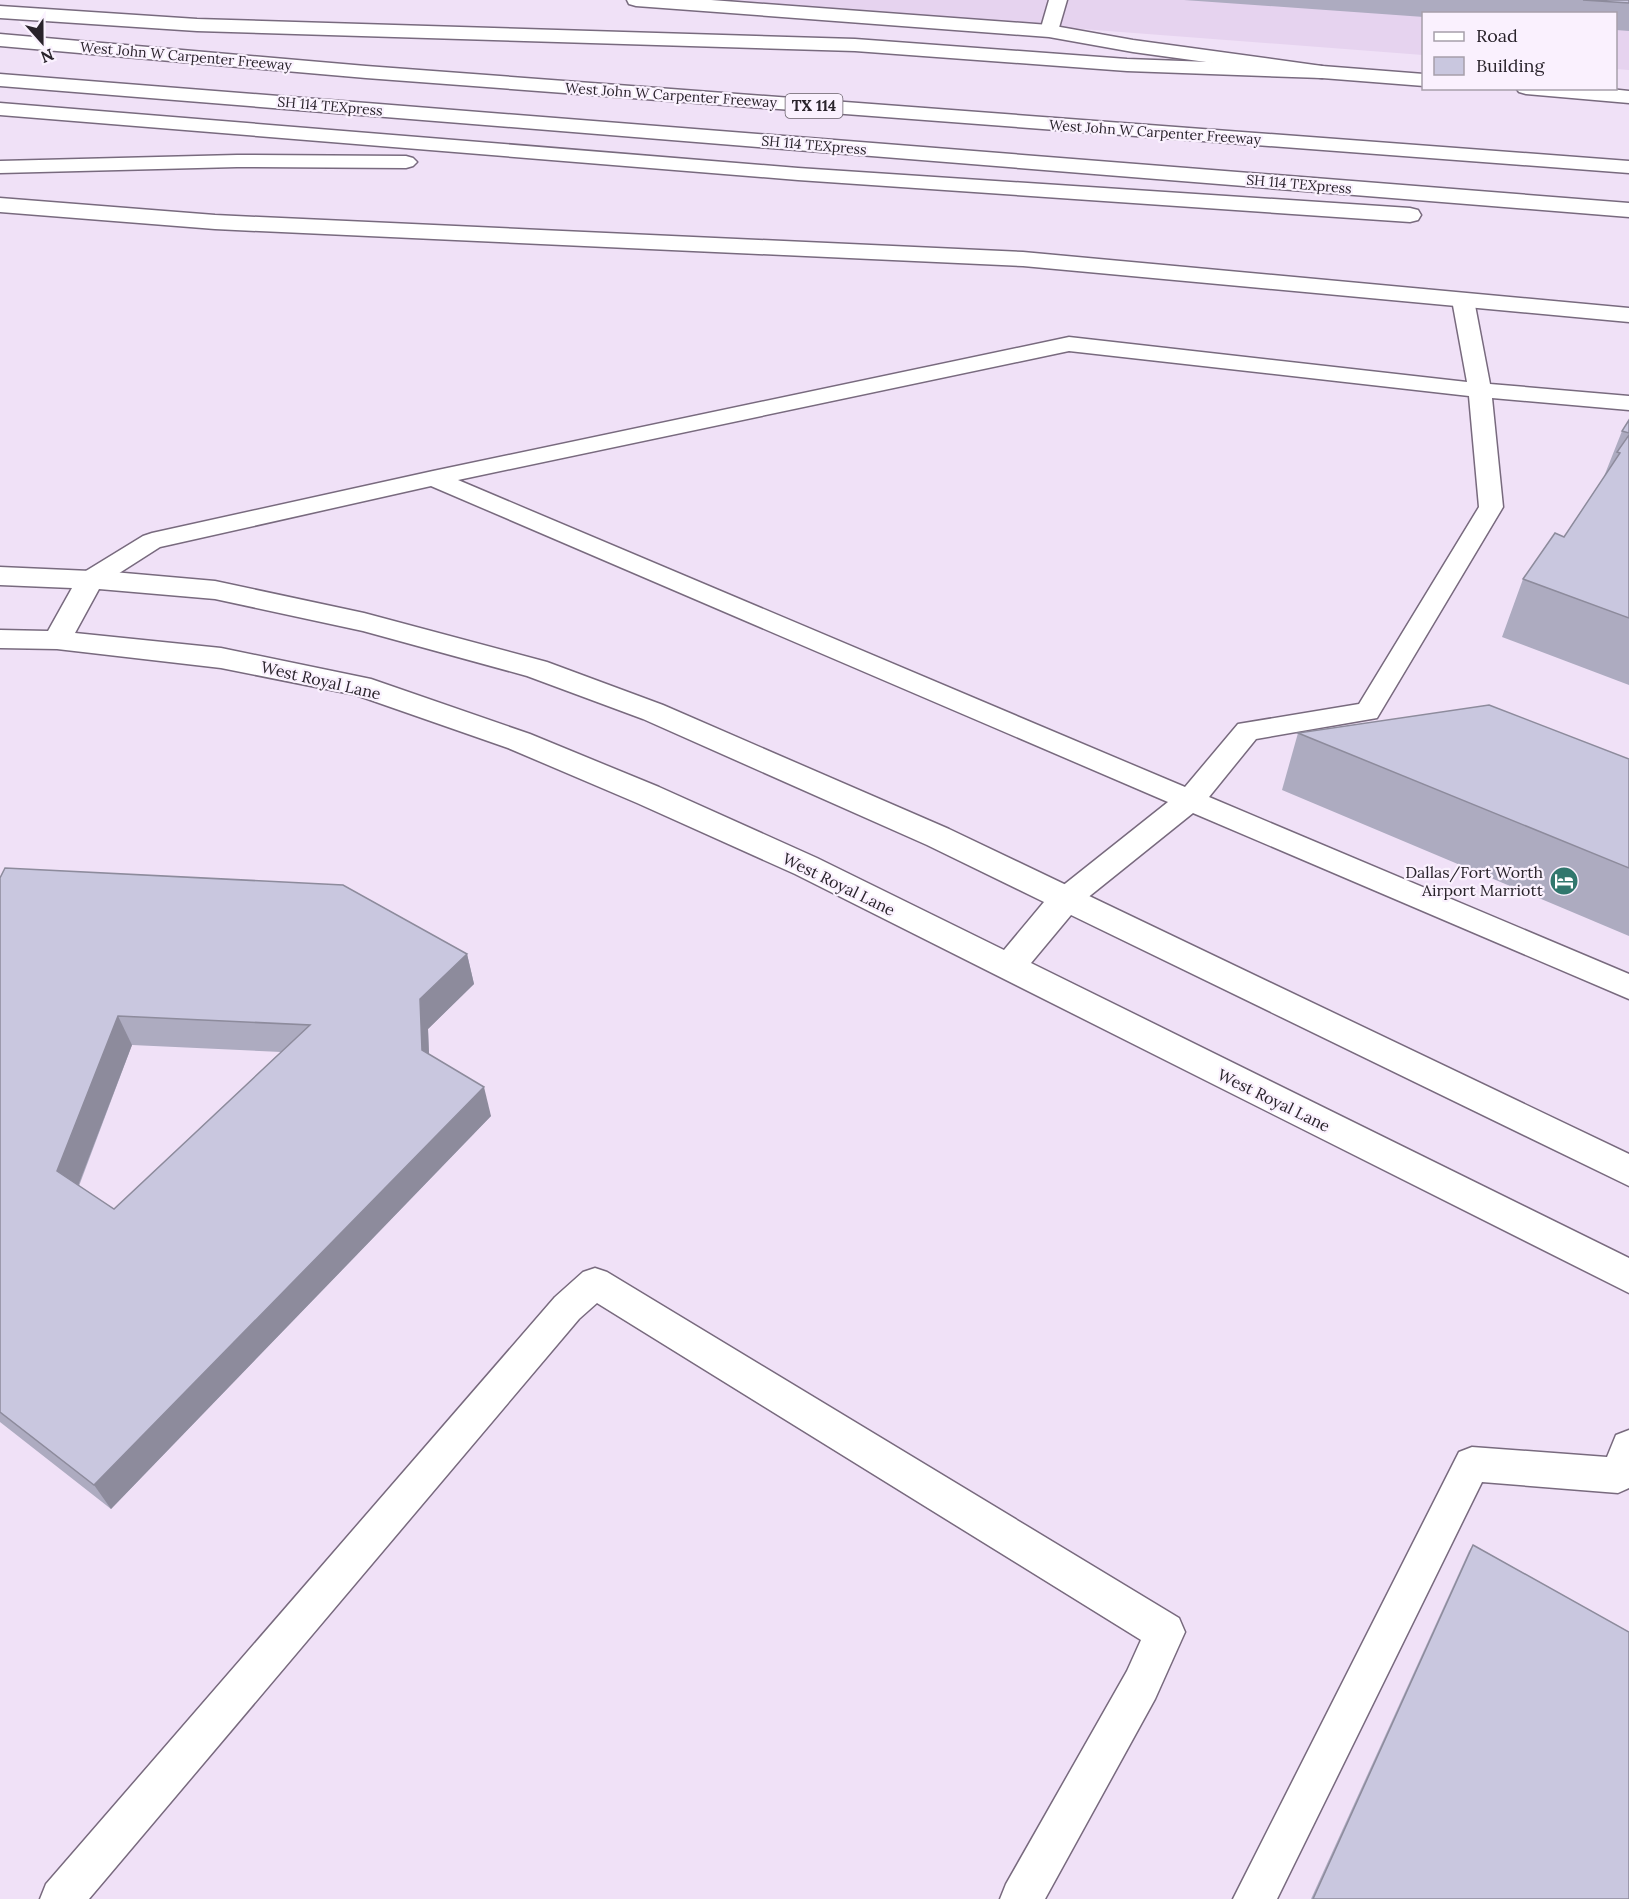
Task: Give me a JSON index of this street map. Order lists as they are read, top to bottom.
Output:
{
  "streets": {
    "main road": [
      "West John W Carpenter Freeway",
      "SH 114 TEXpress",
      "TX 114",
      "West Royal Lane"
    ]
  },
  "places": {
    "hotel": ["Dallas/Fort Worth Airport Marriott"]
  },
  "legend": ["Road", "Building"],
  "north": "bottom"
}
